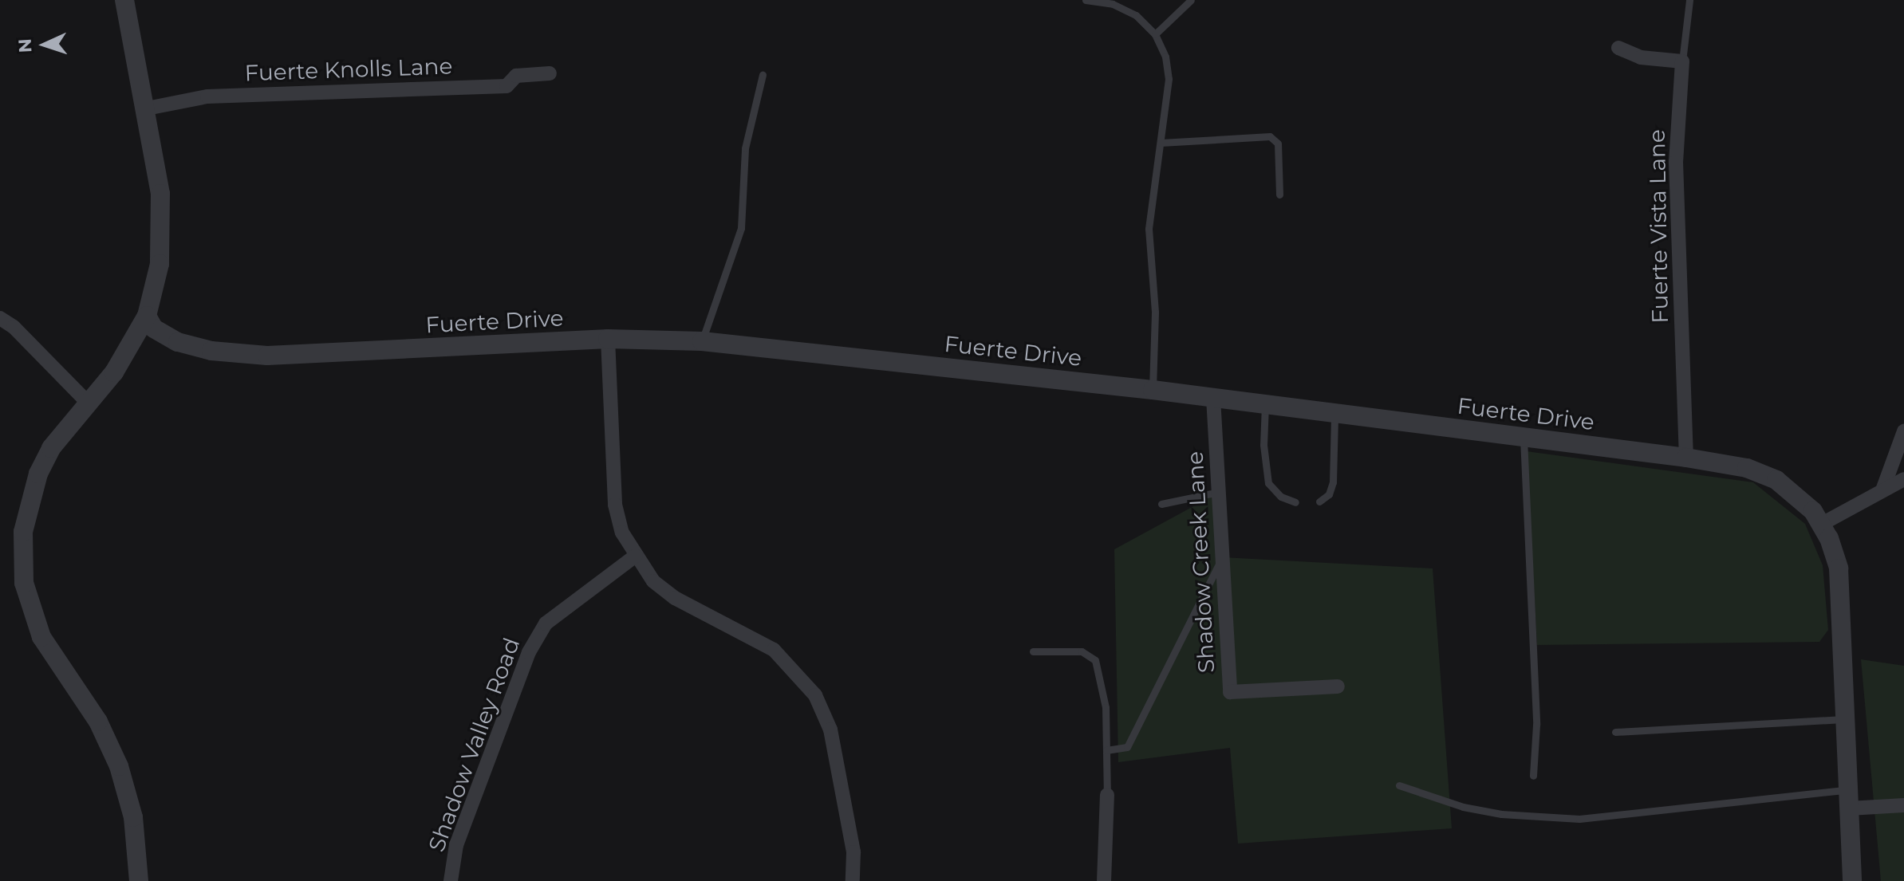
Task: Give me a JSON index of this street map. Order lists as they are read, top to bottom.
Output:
{
  "streets": {
    "street": [
      "Fuerte Knolls Lane",
      "Fuerte Vista Lane",
      "Fuerte Drive",
      "Shadow Creek Lane",
      "Shadow Valley Road"
    ]
  },
  "crossings": [
    ["Fuerte Vista Lane", "Fuerte Drive"],
    ["Fuerte Drive", "Shadow Creek Lane"]
  ],
  "north": "left"
}
